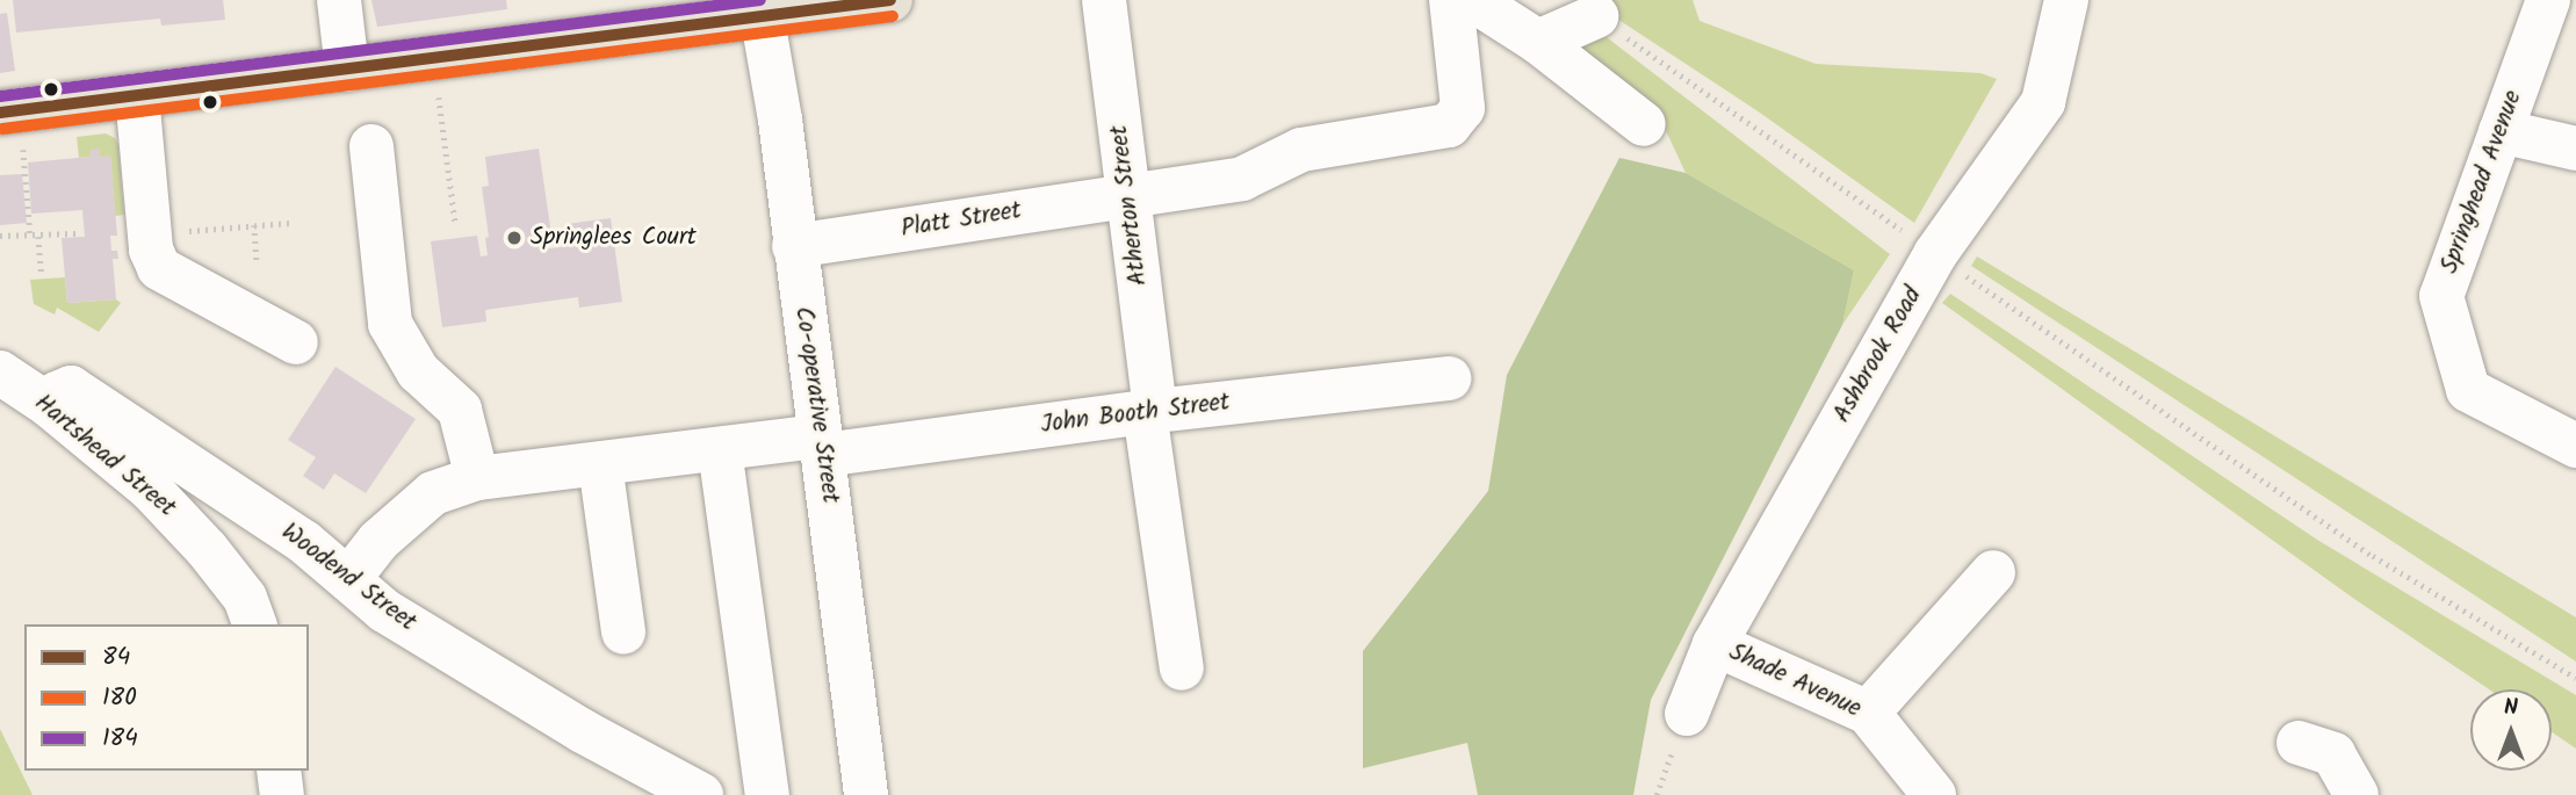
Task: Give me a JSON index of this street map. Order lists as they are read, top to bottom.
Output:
{
  "streets": {
    "street": [
      "Springhead Avenue",
      "Atherton Street",
      "Platt Street",
      "Ashbrook Road",
      "Co-operative Street",
      "John Booth Street",
      "Hartshead Street",
      "Woodend Street",
      "Shade Avenue"
    ]
  },
  "crossings": [
    ["Atherton Street", "Platt Street"],
    ["Atherton Street", "John Booth Street"],
    ["Platt Street", "Co-operative Street"],
    ["Ashbrook Road", "Shade Avenue"],
    ["Co-operative Street", "John Booth Street"],
    ["John Booth Street", "Woodend Street"],
    ["Hartshead Street", "Woodend Street"]
  ],
  "places": ["Springlees Court"],
  "lines": ["transit line 84", "transit line 184", "transit line 180"],
  "legend": ["84", "180", "184"],
  "north": "top"
}
